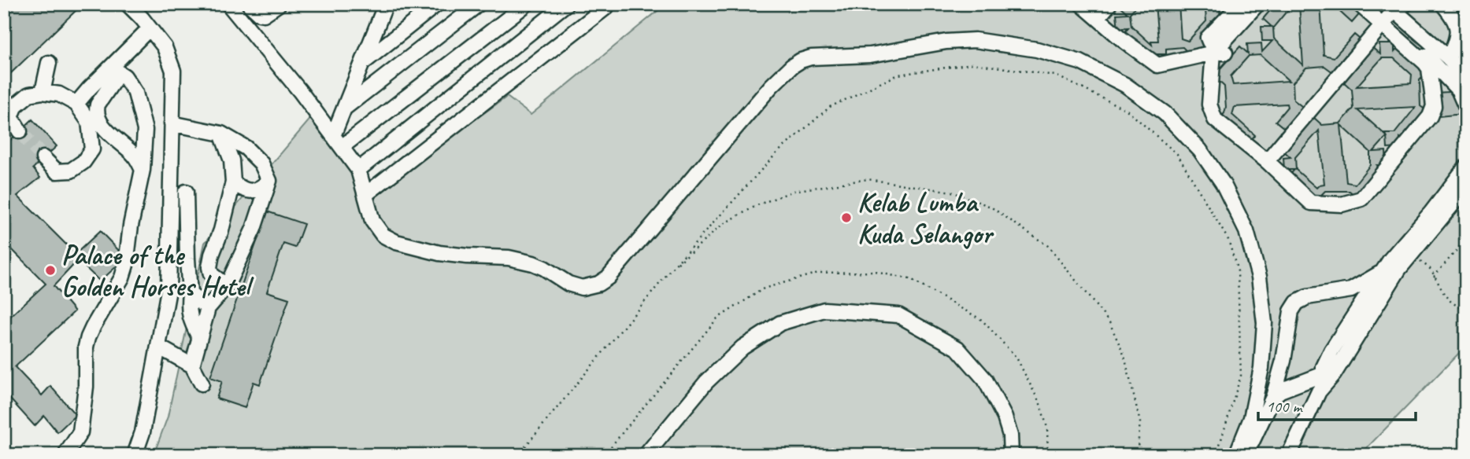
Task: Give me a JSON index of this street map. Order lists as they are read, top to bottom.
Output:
{
  "places": ["Kelab Lumba Kuda Selangor", "Palace of the Golden Horses Hotel"],
  "scale_bar": "100 m"
}
